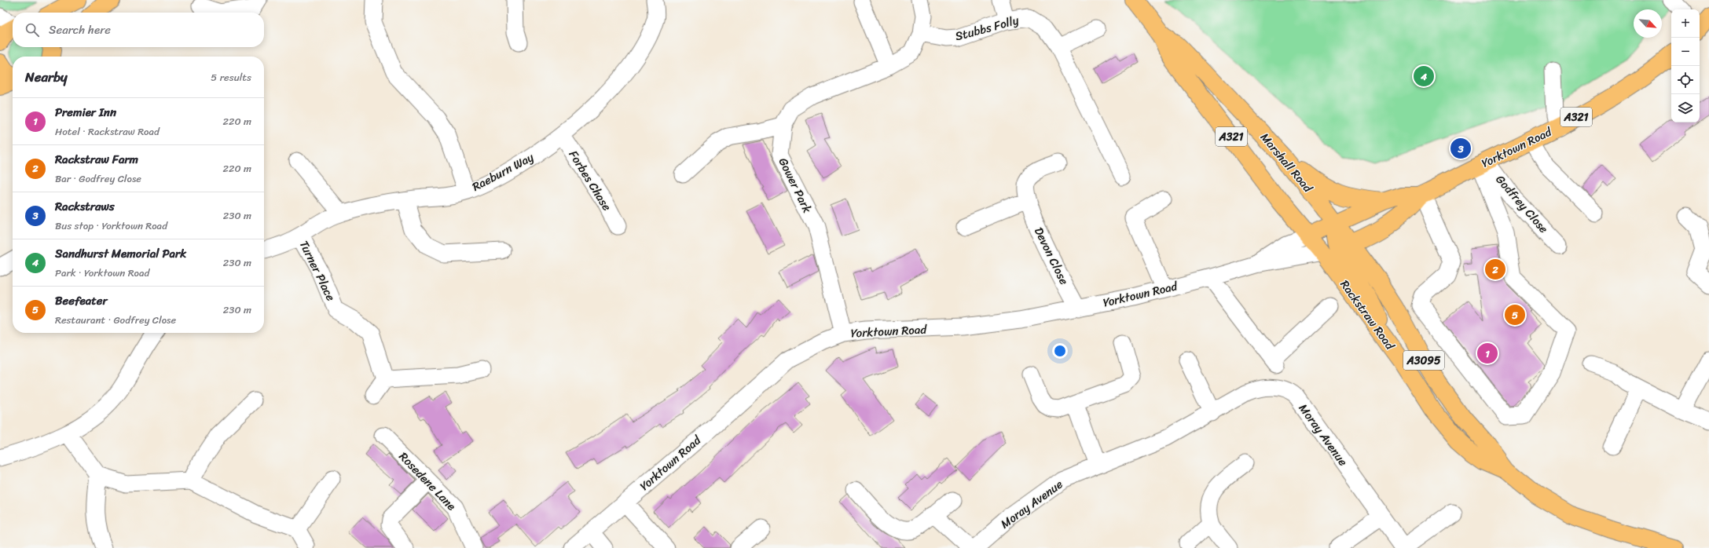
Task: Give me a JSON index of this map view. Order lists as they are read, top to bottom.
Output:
{
  "streets": {
    "main road": [
      "A321",
      "Yorktown Road",
      "Marshall Road",
      "Rackstraw Road",
      "A3095"
    ],
    "street": [
      "Stubbs Folly",
      "Raeburn Way",
      "Forbes Chase",
      "Gower Park",
      "Godfrey Close",
      "Devon Close",
      "Turner Place",
      "Moray Avenue",
      "Rosedene Lane"
    ]
  },
  "crossings": [
    ["Stubbs Folly", "Gower Park"],
    ["Yorktown Road", "Marshall Road"],
    ["Yorktown Road", "Gower Park"],
    ["Yorktown Road", "Godfrey Close"],
    ["Yorktown Road", "Devon Close"],
    ["Yorktown Road", "Rackstraw Road"],
    ["Yorktown Road", "A3095"],
    ["Marshall Road", "Rackstraw Road"],
    ["Marshall Road", "A3095"],
    ["Raeburn Way", "Forbes Chase"],
    ["Raeburn Way", "Turner Place"],
    ["Rackstraw Road", "A3095"]
  ],
  "north": "bottom right",
  "page": {
    "map_buttons": ["+", "−"],
    "search": "Search here",
    "heading": ["Nearby", "5 results"],
    "pins": [
      "4",
      "3",
      "2",
      "5",
      "1"
    ],
    "list": [
      {
        "mark": "1",
        "name": "Premier Inn",
        "note": "Hotel · Rackstraw Road",
        "value": "220 m"
      },
      {
        "mark": "2",
        "name": "Rackstraw Farm",
        "note": "Bar · Godfrey Close",
        "value": "220 m"
      },
      {
        "mark": "3",
        "name": "Rackstraws",
        "note": "Bus stop · Yorktown Road",
        "value": "230 m"
      },
      {
        "mark": "4",
        "name": "Sandhurst Memorial Park",
        "note": "Park · Yorktown Road",
        "value": "230 m"
      },
      {
        "mark": "5",
        "name": "Beefeater",
        "note": "Restaurant · Godfrey Close",
        "value": "230 m"
      }
    ]
  }
}
